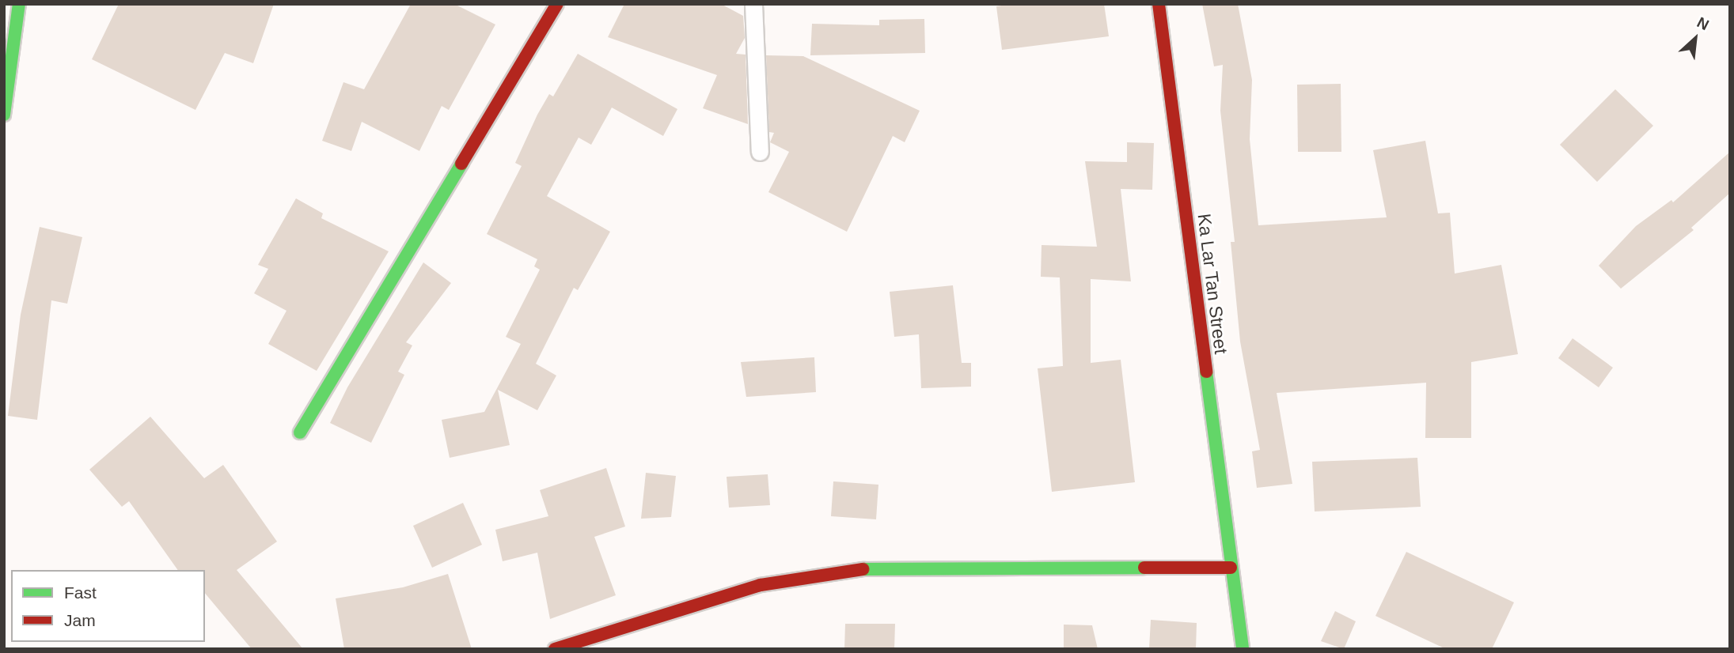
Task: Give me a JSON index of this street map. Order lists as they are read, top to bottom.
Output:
{
  "streets": {
    "street": ["Ka Lar Tan Street"]
  },
  "legend": ["Fast", "Jam"],
  "north": "top right"
}
